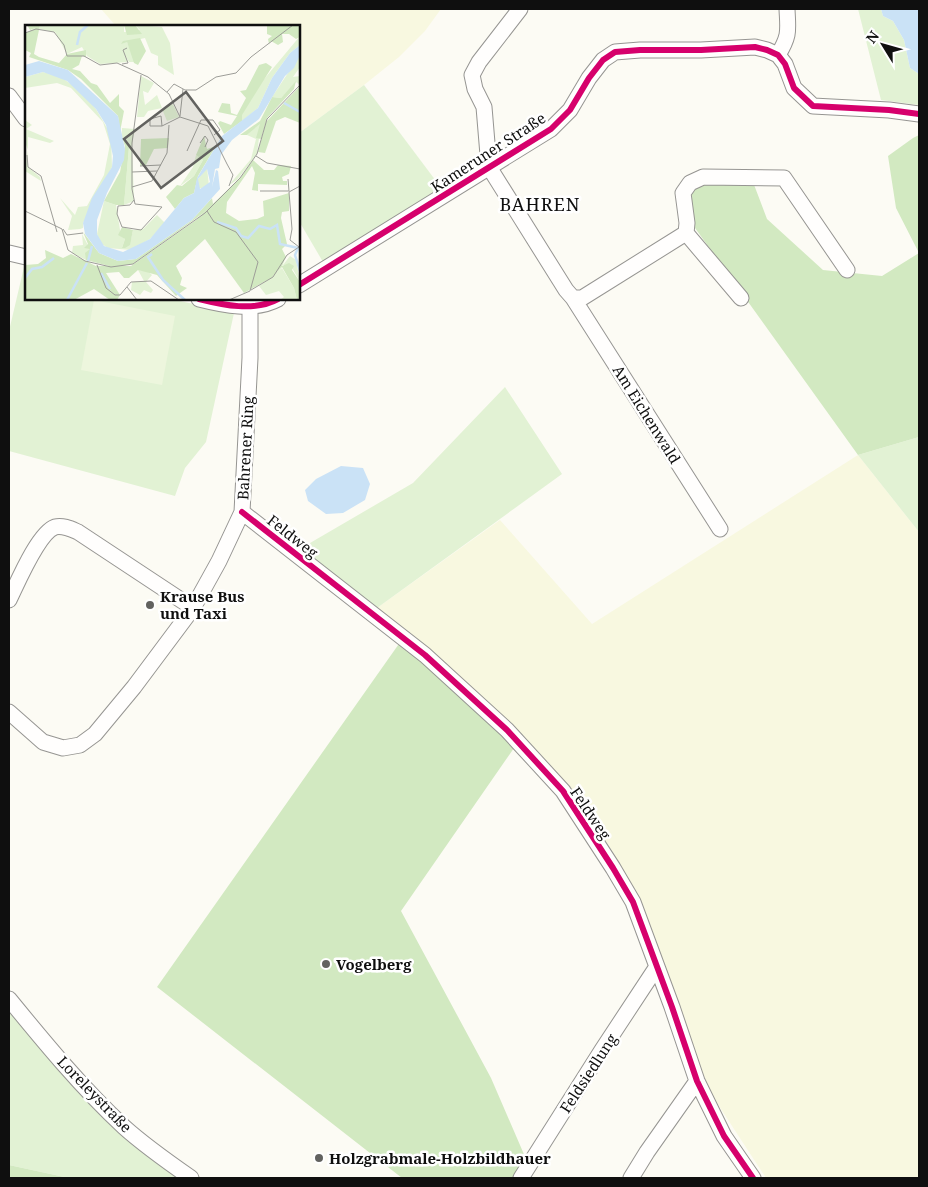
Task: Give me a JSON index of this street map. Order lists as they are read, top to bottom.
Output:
{
  "streets": {
    "street": [
      "Kameruner Straße",
      "Am Eichenwald",
      "Bahrener Ring",
      "Feldweg",
      "Feldsiedlung",
      "Loreleystraße"
    ]
  },
  "crossings": [
    ["Kameruner Straße", "Am Eichenwald"],
    ["Bahrener Ring", "Feldweg"],
    ["Feldweg", "Feldsiedlung"]
  ],
  "districts": ["BAHREN"],
  "places": ["Krause Bus und Taxi", "Vogelberg", "Holzgrabmale-Holzbildhauer"],
  "north": "top left"
}
